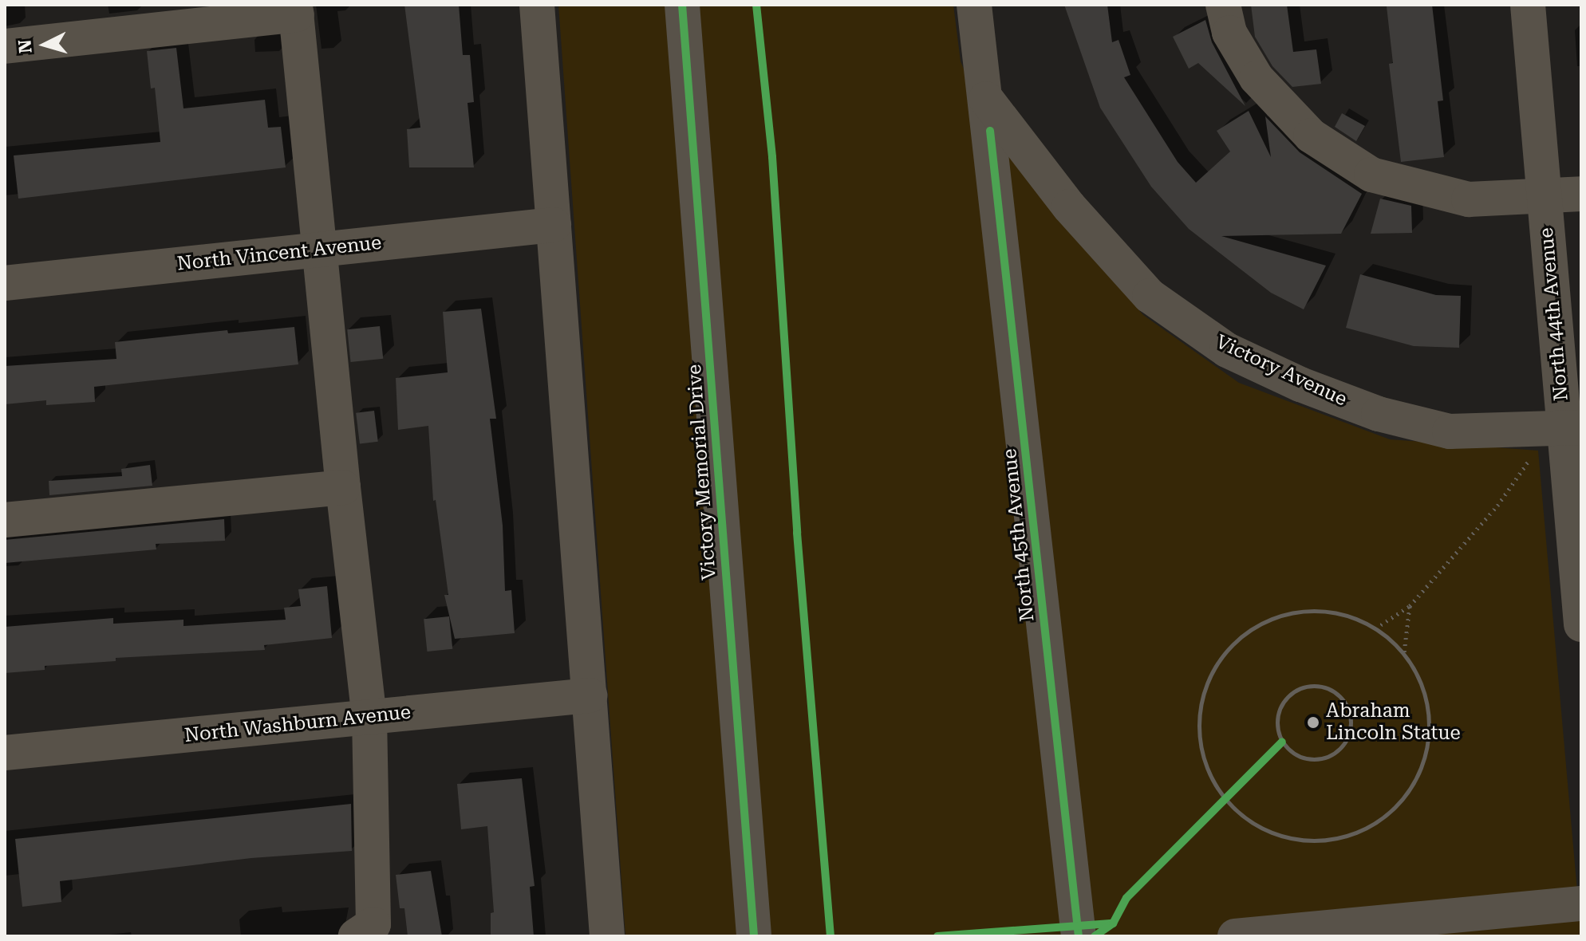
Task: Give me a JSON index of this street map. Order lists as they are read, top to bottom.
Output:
{
  "streets": {
    "street": [
      "North Vincent Avenue",
      "North 44th Avenue",
      "Victory Avenue",
      "Victory Memorial Drive",
      "North 45th Avenue",
      "North Washburn Avenue"
    ]
  },
  "crossings": [
    ["North 44th Avenue", "Victory Avenue"],
    ["Victory Avenue", "North 45th Avenue"]
  ],
  "places": ["Abraham Lincoln Statue"],
  "north": "left"
}
